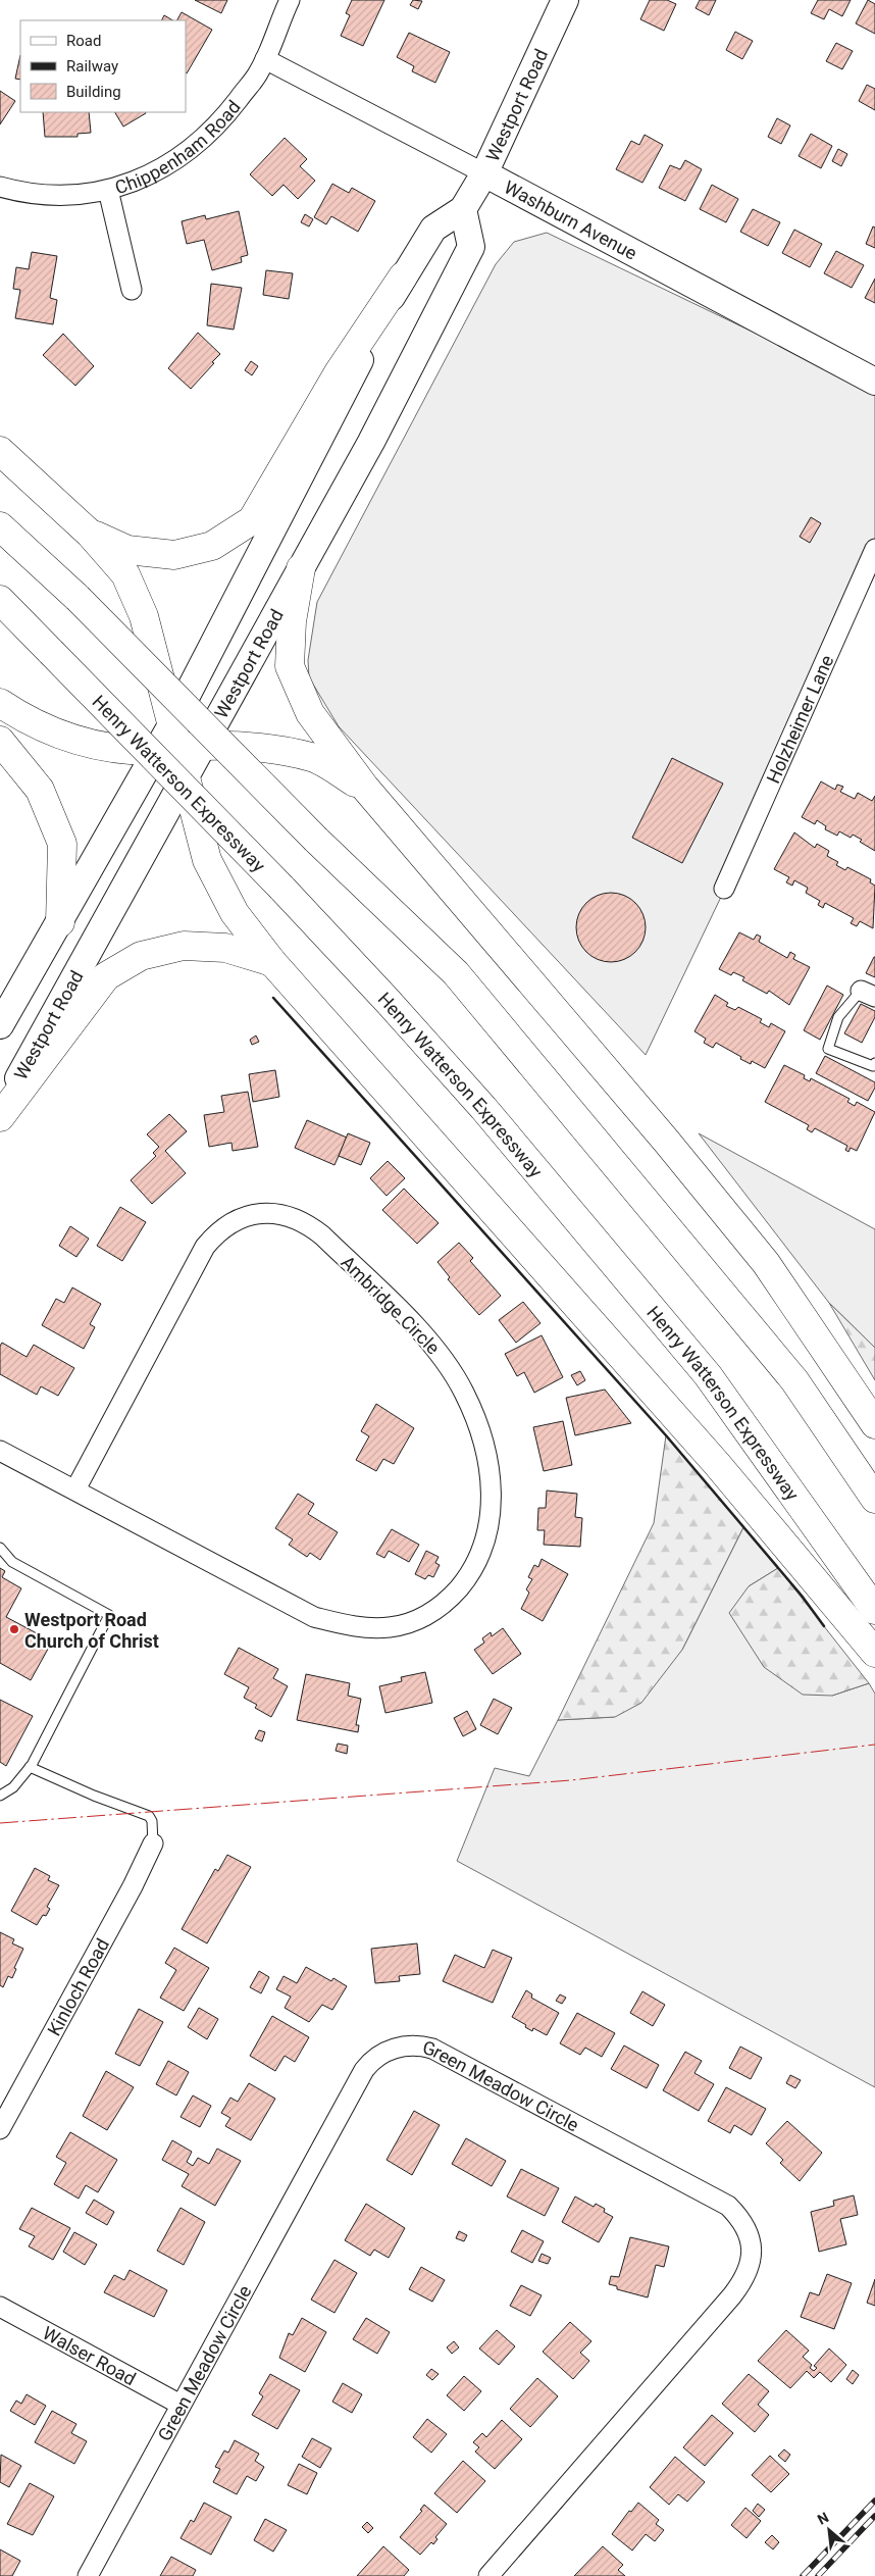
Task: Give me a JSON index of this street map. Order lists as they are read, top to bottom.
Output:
{
  "streets": {
    "highway": ["Henry Watterson Expressway"],
    "main road": ["Westport Road", "Washburn Avenue"],
    "street": [
      "Chippenham Road",
      "Holzheimer Lane",
      "Ambridge Circle",
      "Kinloch Road",
      "Green Meadow Circle",
      "Walser Road"
    ]
  },
  "crossings": [
    ["Westport Road", "Washburn Avenue"],
    ["Chippenham Road", "Washburn Avenue"],
    ["Green Meadow Circle", "Walser Road"]
  ],
  "places": ["Westport Road Church of Christ"],
  "legend": ["Road", "Railway", "Building"],
  "north": "top left"
}
